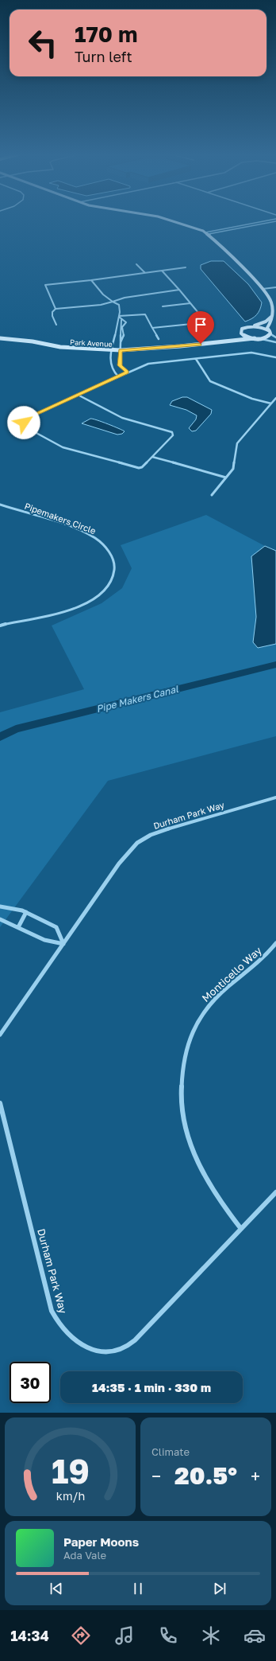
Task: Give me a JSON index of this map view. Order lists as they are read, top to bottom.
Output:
{
  "streets": {
    "street": [
      "Park Avenue",
      "Pipemakers Circle",
      "Durham Park Way",
      "Monticello Way"
    ]
  },
  "crossings": [
    ["Durham Park Way", "Monticello Way"]
  ],
  "water": ["Pipe Makers Canal"],
  "page": {
    "turn": ["170 m", "Turn left"],
    "limit": "30",
    "trip": "14:35 · 1 min · 330 m",
    "tile": "Climate",
    "heat": ["−", "20.5°", "+"],
    "song": ["Paper Moons", "Ada Vale"],
    "tabs": "14:34",
    "gauge": ["19", "km/h"]
  }
}
